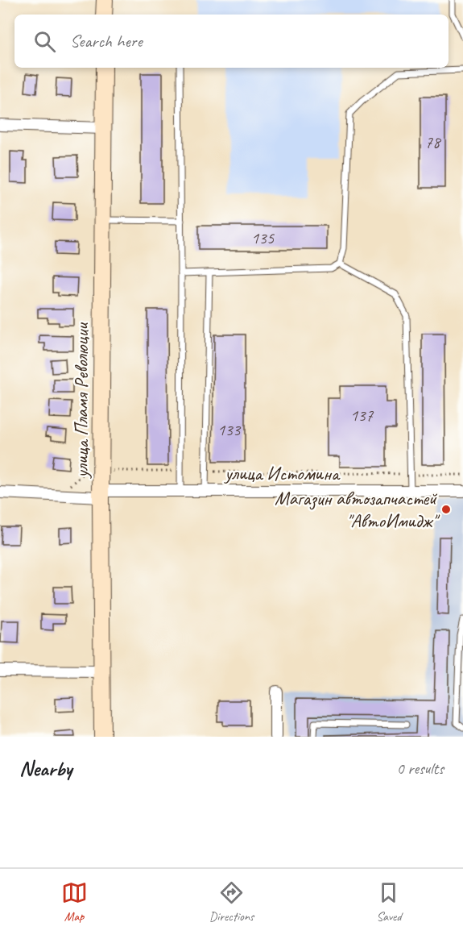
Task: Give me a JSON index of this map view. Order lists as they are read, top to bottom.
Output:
{
  "streets": {
    "street": ["улица Пламя Революции", "улица Истомина"]
  },
  "crossings": [
    ["улица Пламя Революции", "улица Истомина"]
  ],
  "places": ["Магазин автозапчастей \"АвтоИмидж\""],
  "house_numbers": [
    "78",
    "135",
    "137",
    "133"
  ],
  "page": {
    "search": "Search here",
    "heading": ["Nearby", "0 results"],
    "nav": ["Map", "Directions", "Saved"]
  }
}
